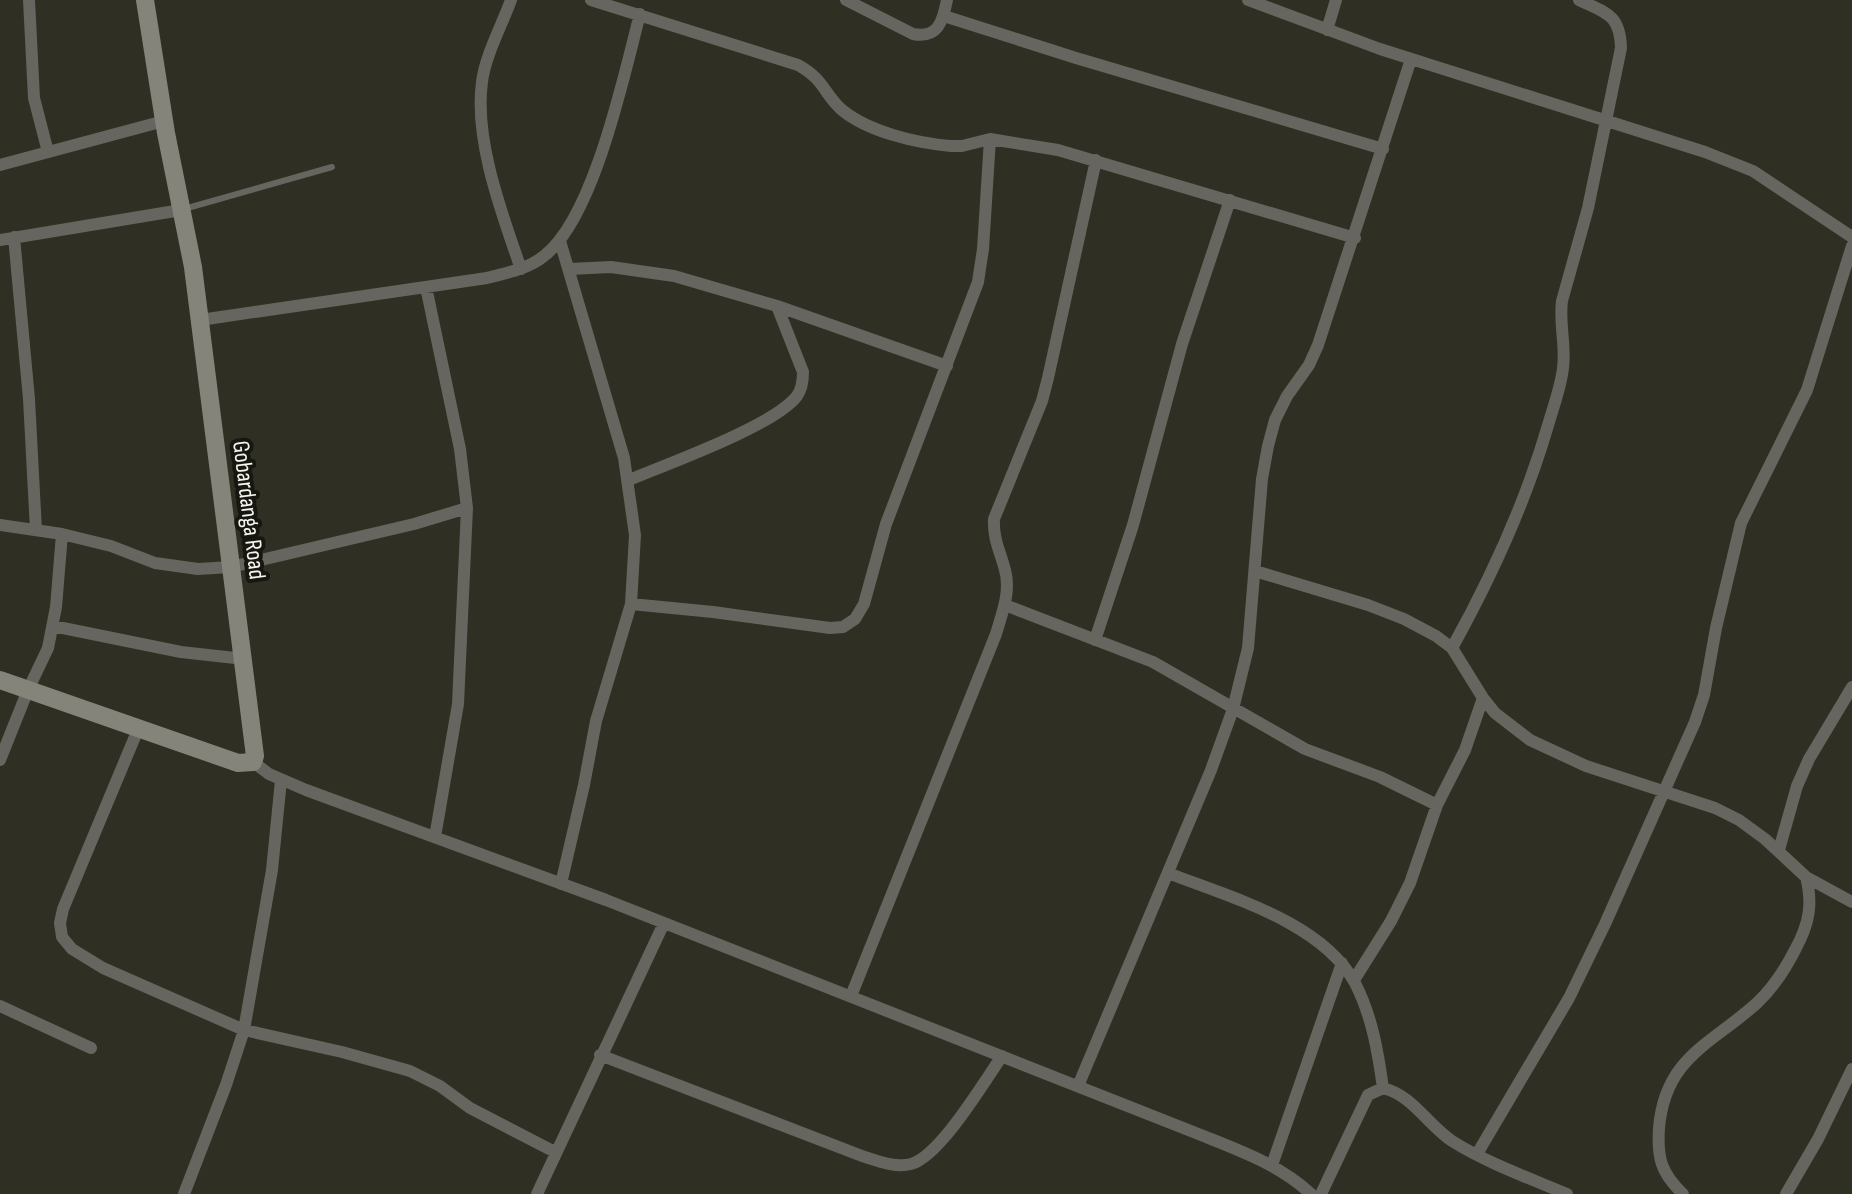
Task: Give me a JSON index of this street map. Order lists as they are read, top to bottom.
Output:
{
  "streets": {
    "main road": ["Gobardanga Road"]
  }
}
